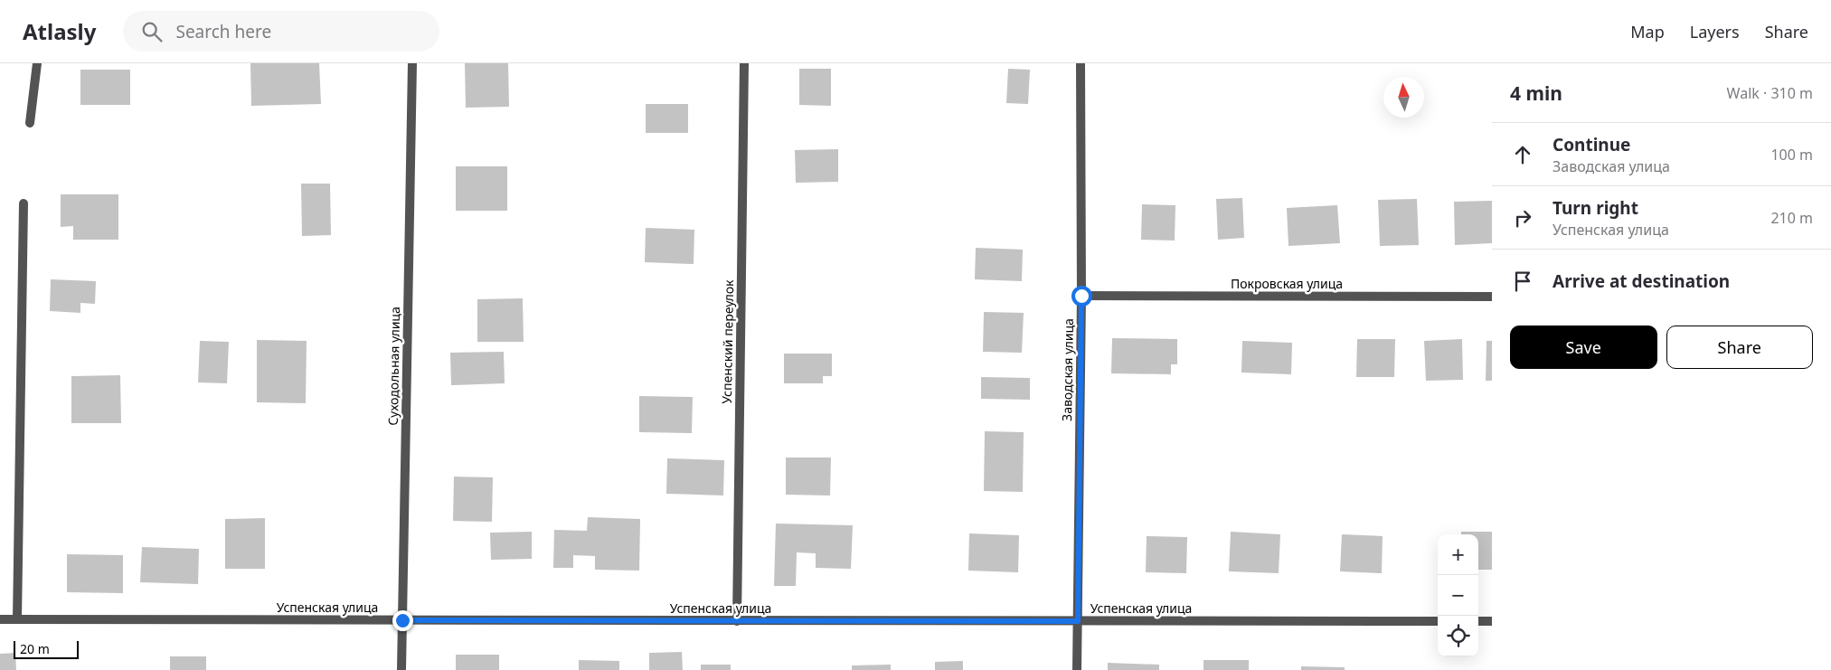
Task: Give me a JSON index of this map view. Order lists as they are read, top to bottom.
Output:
{
  "streets": {
    "street": [
      "Покровская улица",
      "Успенский переулок",
      "Суходольная улица",
      "Заводская улица",
      "Успенская улица"
    ]
  },
  "crossings": [
    ["Покровская улица", "Заводская улица"],
    ["Успенский переулок", "Успенская улица"],
    ["Суходольная улица", "Успенская улица"],
    ["Заводская улица", "Успенская улица"]
  ],
  "scale_bar": "20 m",
  "north": "top",
  "page": {
    "header": "Atlasly",
    "search": "Search here",
    "nav": ["Map", "Layers", "Share"],
    "heading": ["4 min", "Walk · 310 m"],
    "list": [
      ["Continue", "Заводская улица", "100 m"],
      ["Turn right", "Успенская улица", "210 m"],
      "Arrive at destination"
    ],
    "buttons": ["Save", "Share"],
    "map_buttons": ["+", "−"],
    "scale": "20 m"
  }
}
